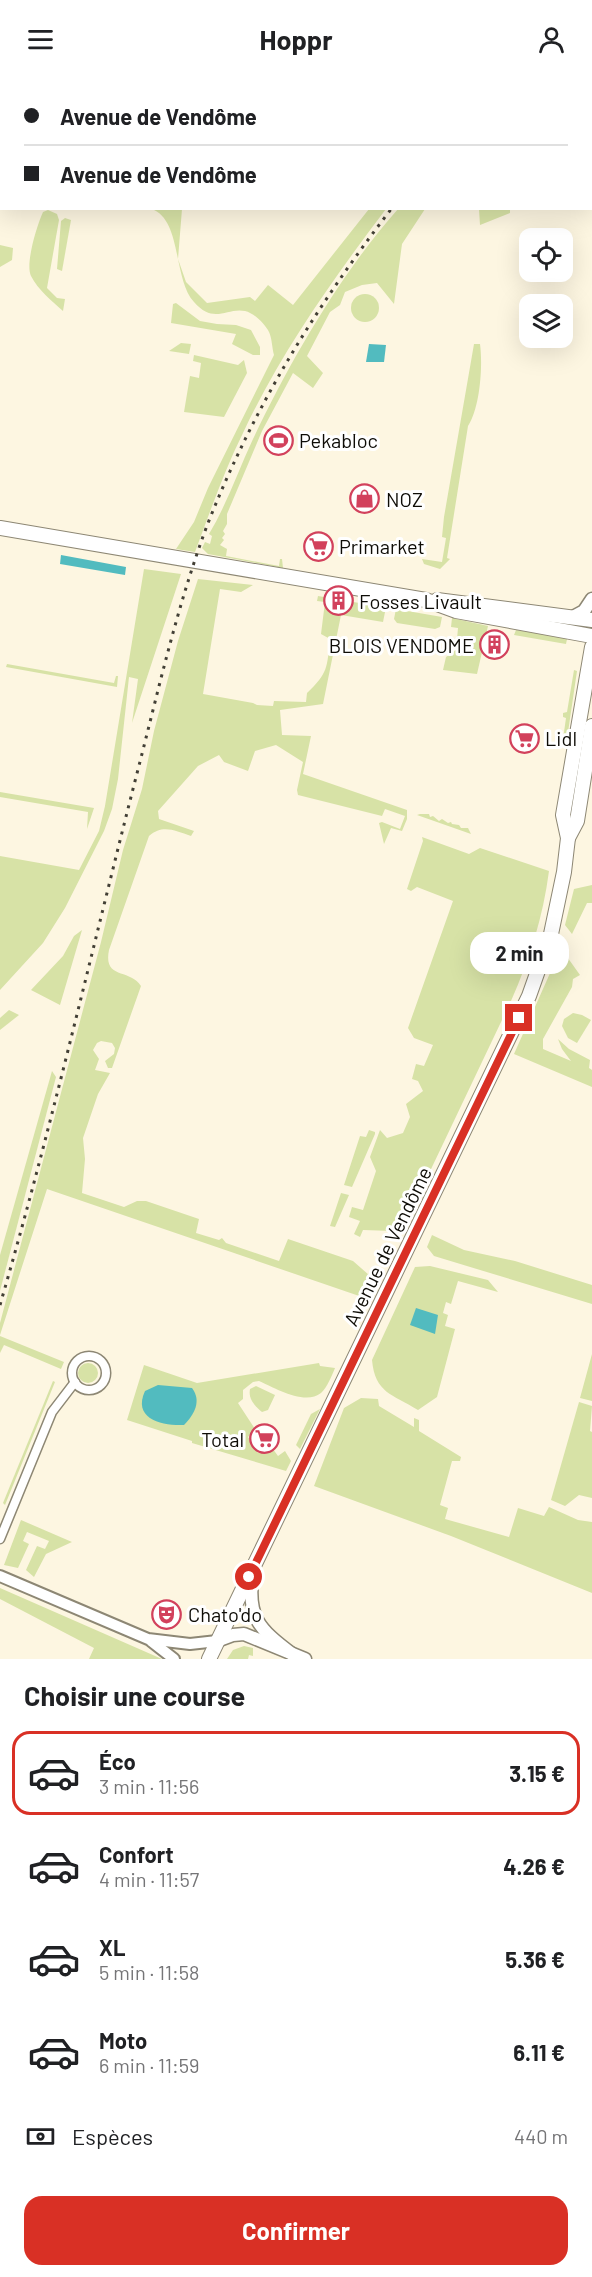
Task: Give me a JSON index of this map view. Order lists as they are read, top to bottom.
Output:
{
  "streets": {
    "main road": ["Avenue de Vendôme"]
  },
  "places": {
    "sports": ["Pekabloc"],
    "shop": ["NOZ"],
    "supermarket": ["Primarket", "Lidl", "Total"],
    "building": ["Fosses Livault", "BLOIS VENDOME"],
    "theatre": ["Chato'do"]
  },
  "page": {
    "header": "Hoppr",
    "banner": ["Avenue de Vendôme", "Avenue de Vendôme"],
    "bubble": "2 min",
    "heading": "Choisir une course",
    "list": [
      {
        "name": "Éco",
        "note": "3 min · 11:56",
        "value": "3.15 €"
      },
      {
        "name": "Confort",
        "note": "4 min · 11:57",
        "value": "4.26 €"
      },
      {
        "name": "XL",
        "note": "5 min · 11:58",
        "value": "5.36 €"
      },
      {
        "name": "Moto",
        "note": "6 min · 11:59",
        "value": "6.11 €"
      }
    ],
    "pay": ["Espèces", "440 m"],
    "buttons": "Confirmer"
  }
}
